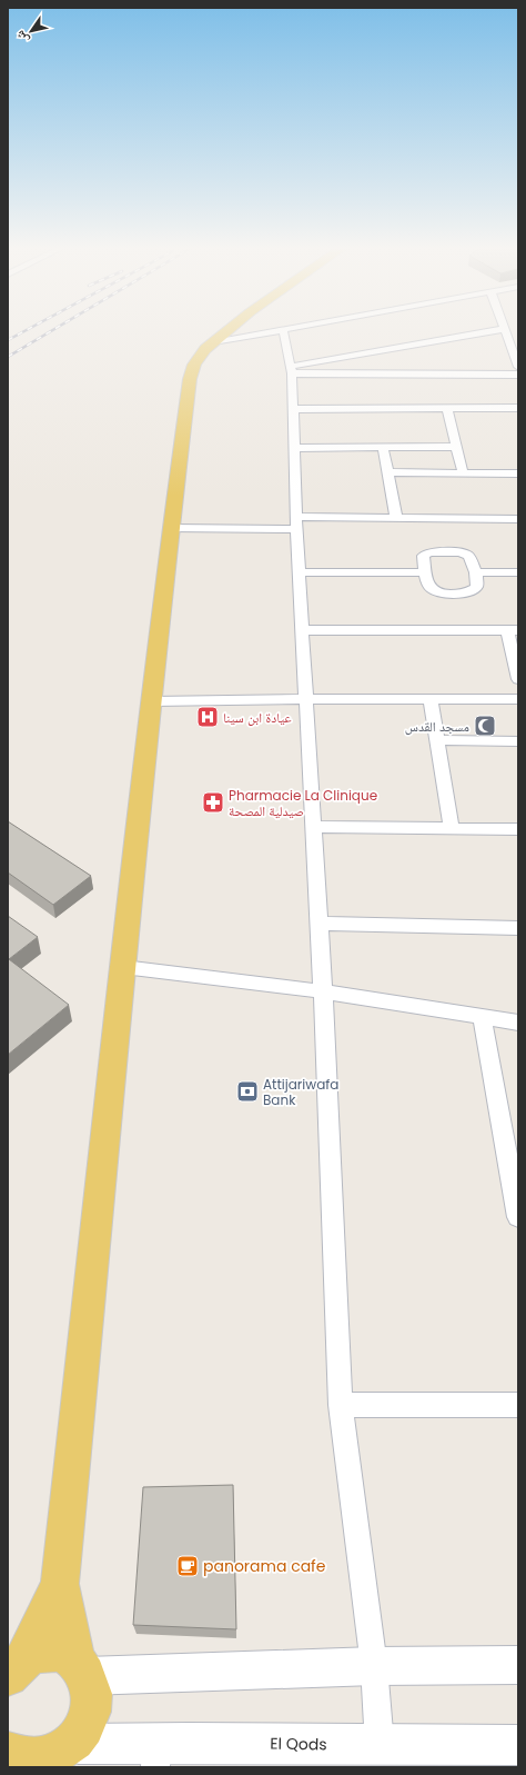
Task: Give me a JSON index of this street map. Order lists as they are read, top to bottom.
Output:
{
  "streets": {
    "street": ["El Qods"]
  },
  "places": {
    "hospital": ["عيادة ابن سينا"],
    "mosque": ["مسجد القدس"],
    "pharmacy": ["Pharmacie La Clinique صيدلية المصحة"],
    "bank": ["Attijariwafa Bank"],
    "cafe": ["panorama cafe"]
  },
  "north": "bottom left"
}
